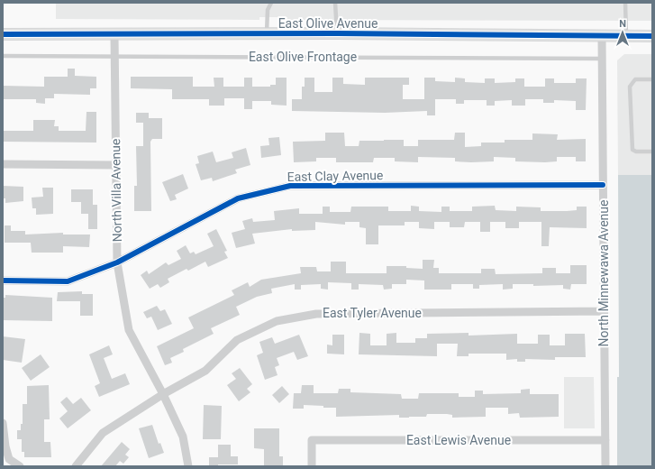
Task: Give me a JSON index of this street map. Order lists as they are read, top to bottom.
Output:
{
  "streets": {
    "main road": ["East Olive Avenue"],
    "street": [
      "East Clay Avenue",
      "North Villa Avenue",
      "North Minnewawa Avenue",
      "East Tyler Avenue",
      "East Lewis Avenue"
    ],
    "lane": ["East Olive Frontage"]
  },
  "crossings": [
    ["East Olive Avenue", "North Villa Avenue"],
    ["East Olive Avenue", "North Minnewawa Avenue"],
    ["East Olive Frontage", "North Villa Avenue"],
    ["East Olive Frontage", "North Minnewawa Avenue"],
    ["East Clay Avenue", "North Villa Avenue"],
    ["East Clay Avenue", "North Minnewawa Avenue"],
    ["North Villa Avenue", "East Tyler Avenue"],
    ["North Minnewawa Avenue", "East Tyler Avenue"],
    ["North Minnewawa Avenue", "East Lewis Avenue"]
  ],
  "north": "top"
}
